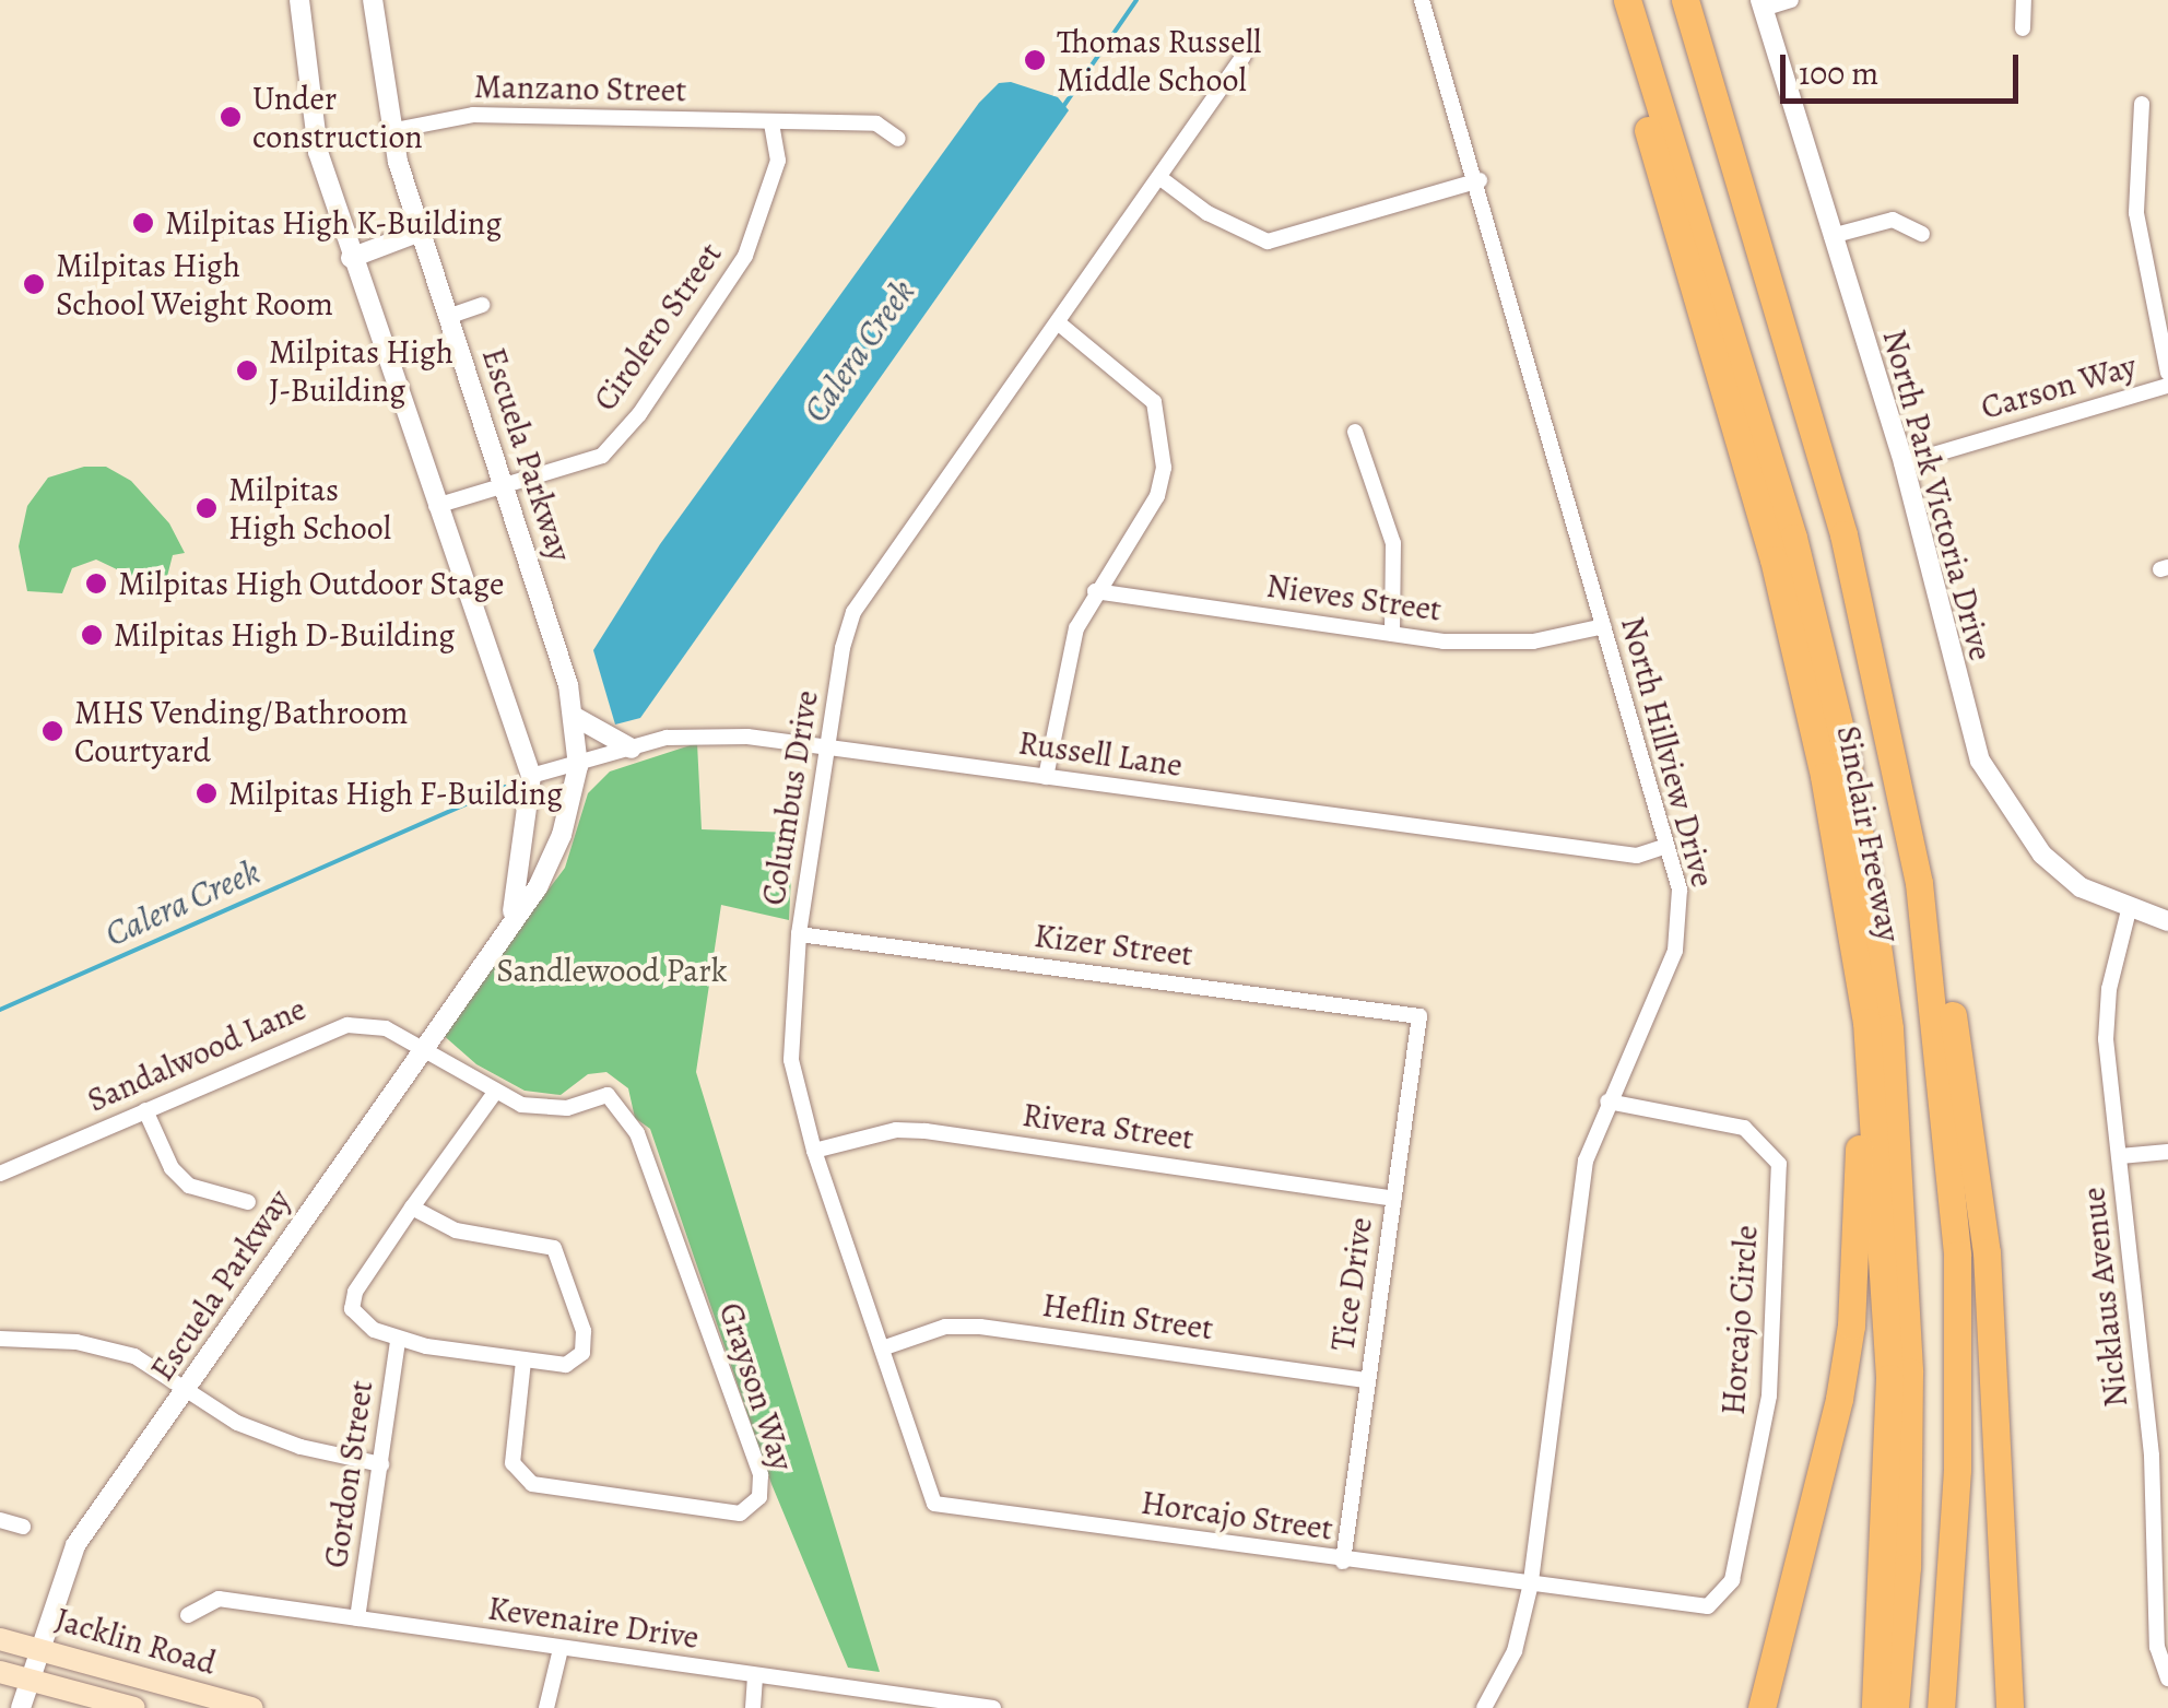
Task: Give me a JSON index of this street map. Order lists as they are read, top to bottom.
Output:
{
  "streets": {
    "highway": ["Sinclair Freeway"],
    "main road": ["Jacklin Road"],
    "street": [
      "Manzano Street",
      "Cirolero Street",
      "Carson Way",
      "Escuela Parkway",
      "North Park Victoria Drive",
      "Nieves Street",
      "North Hillview Drive",
      "Russell Lane",
      "Columbus Drive",
      "Kizer Street",
      "Sandalwood Lane",
      "Rivera Street",
      "Tice Drive",
      "Nicklaus Avenue",
      "Heflin Street",
      "Horcajo Circle",
      "Grayson Way",
      "Gordon Street",
      "Horcajo Street",
      "Kevenaire Drive"
    ]
  },
  "crossings": [
    ["Manzano Street", "Cirolero Street"],
    ["Manzano Street", "Escuela Parkway"],
    ["Cirolero Street", "Escuela Parkway"],
    ["Carson Way", "North Park Victoria Drive"],
    ["Escuela Parkway", "Russell Lane"],
    ["Escuela Parkway", "Sandalwood Lane"],
    ["Escuela Parkway", "Jacklin Road"],
    ["North Park Victoria Drive", "Nicklaus Avenue"],
    ["Nieves Street", "North Hillview Drive"],
    ["North Hillview Drive", "Russell Lane"],
    ["North Hillview Drive", "Horcajo Circle"],
    ["North Hillview Drive", "Horcajo Street"],
    ["Russell Lane", "Columbus Drive"],
    ["Columbus Drive", "Kizer Street"],
    ["Columbus Drive", "Rivera Street"],
    ["Columbus Drive", "Heflin Street"],
    ["Columbus Drive", "Horcajo Street"],
    ["Kizer Street", "Tice Drive"],
    ["Sandalwood Lane", "Grayson Way"],
    ["Rivera Street", "Tice Drive"],
    ["Tice Drive", "Heflin Street"],
    ["Tice Drive", "Horcajo Street"],
    ["Horcajo Circle", "Horcajo Street"],
    ["Gordon Street", "Kevenaire Drive"]
  ],
  "water": ["Calera Creek"],
  "parks": ["Sandlewood Park"],
  "places": [
    "Thomas Russell Middle School",
    "Under construction",
    "Milpitas High K-Building",
    "Milpitas High School Weight Room",
    "Milpitas High J-Building",
    "Milpitas High School",
    "Milpitas High Outdoor Stage",
    "Milpitas High D-Building",
    "MHS Vending/Bathroom Courtyard",
    "Milpitas High F-Building"
  ],
  "scale_bar": "100 m"
}
